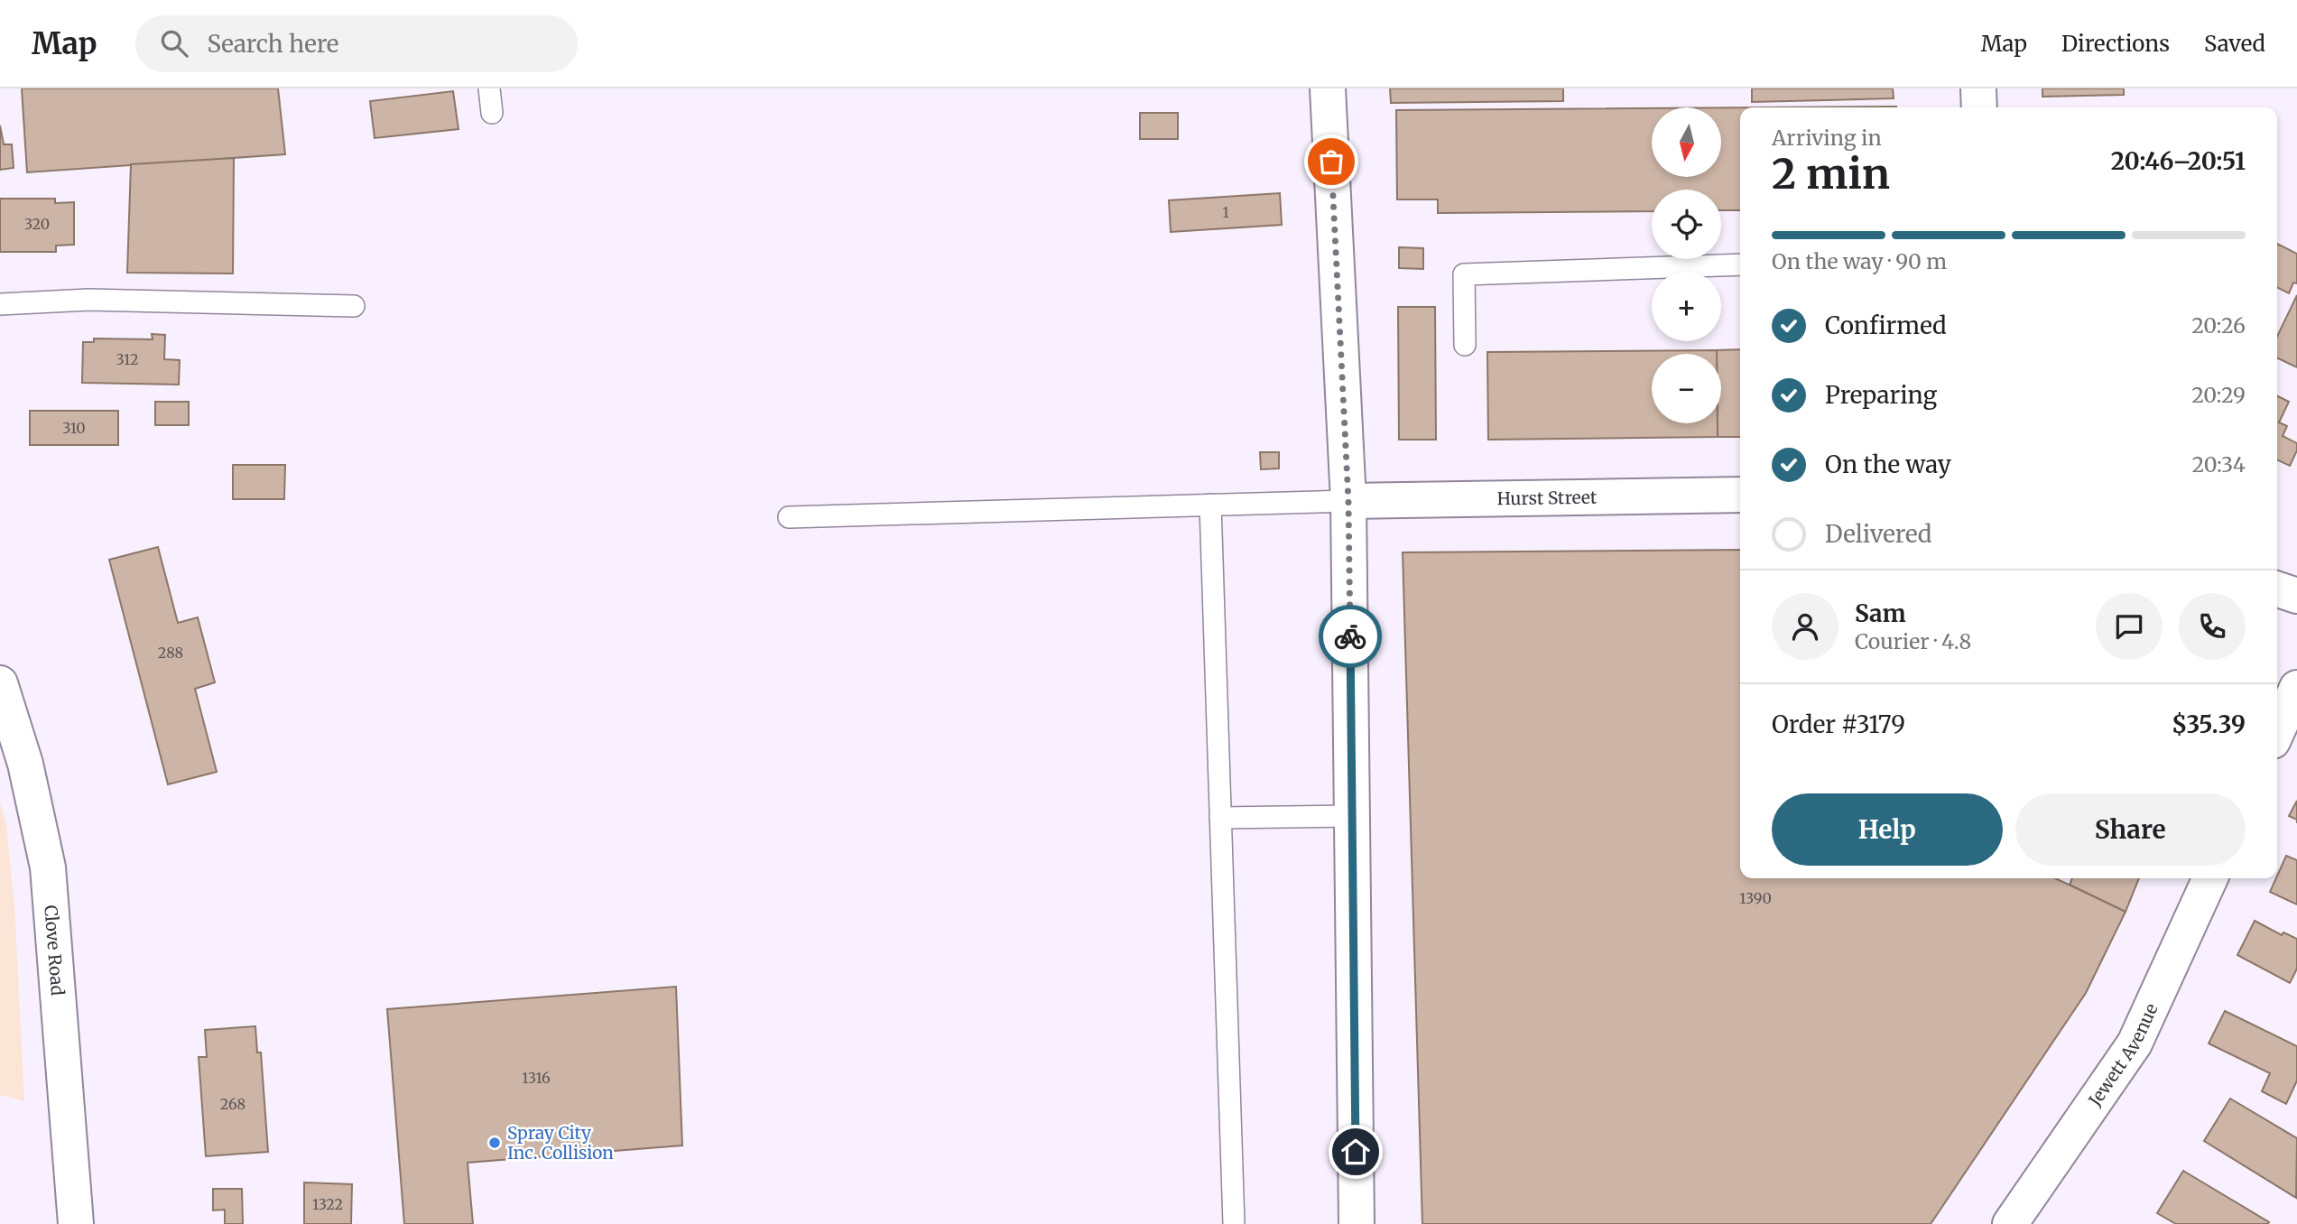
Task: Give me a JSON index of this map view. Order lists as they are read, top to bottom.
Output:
{
  "streets": {
    "street": ["Hurst Street", "Clove Road", "Jewett Avenue"]
  },
  "places": ["Spray City Inc. Collision"],
  "house_numbers": [
    "1",
    "320",
    "312",
    "310",
    "288",
    "1390",
    "1316",
    "268",
    "1322"
  ],
  "north": "bottom",
  "page": {
    "header": "Map",
    "search": "Search here",
    "nav": ["Map", "Directions", "Saved"],
    "map_buttons": ["+", "−"],
    "heading": ["2 min", "Arriving in", "20:46–20:51"],
    "panel": [
      "Sam",
      "Courier · 4.8",
      "Order #3179",
      "$35.39"
    ],
    "bar": "On the way · 90 m",
    "list": [
      ["Confirmed", "20:26"],
      ["Preparing", "20:29"],
      ["On the way", "20:34"],
      "Delivered"
    ],
    "buttons": ["Help", "Share"]
  }
}
